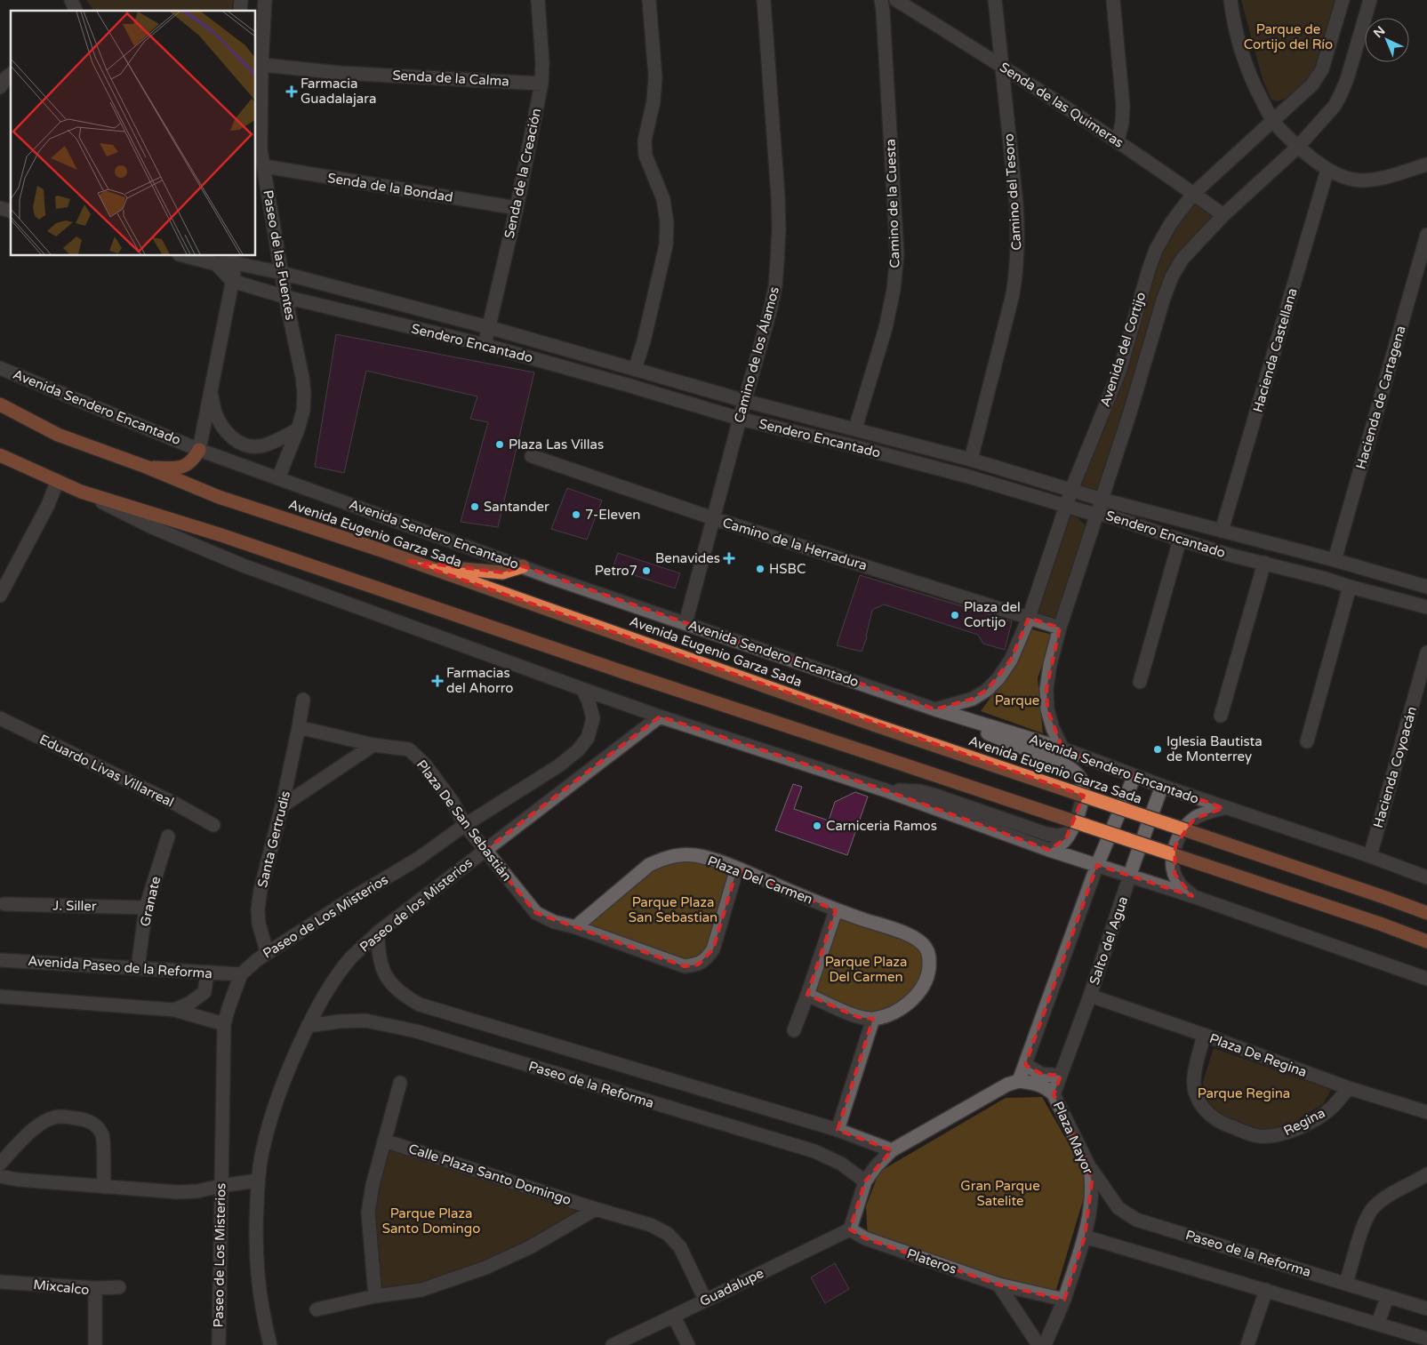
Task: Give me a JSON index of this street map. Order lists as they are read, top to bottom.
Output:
{
  "streets": {
    "highway": ["Avenida Eugenio Garza Sada"],
    "street": [
      "Senda de la Calma",
      "Senda de las Quimeras",
      "Senda de la Creación",
      "Senda de la Bondad",
      "Camino del Tesoro",
      "Camino de la Cuesta",
      "Paseo de las Fuentes",
      "Sendero Encantado",
      "Avenida del Cortijo",
      "Hacienda Castellana",
      "Camino de los Álamos",
      "Hacienda de Cartagena",
      "Avenida Sendero Encantado",
      "Camino de la Herradura",
      "Hacienda Coyoacán",
      "Eduardo Livas Villarreal",
      "Plaza De San Sebastián",
      "Santa Gertrudis",
      "Plaza Del Carmen",
      "Granate",
      "Paseo de los Misterios",
      "J. Siller",
      "Paseo de Los Misterios",
      "Salto del Agua",
      "Avenida Paseo de la Reforma",
      "Plaza De Regina",
      "Paseo de la Reforma",
      "Regina",
      "Plaza Mayor",
      "Calle Plaza Santo Domingo",
      "Plateros",
      "Mixcalco",
      "Guadalupe"
    ]
  },
  "crossings": [
    ["Senda de la Calma", "Senda de la Creación"],
    ["Senda de la Calma", "Paseo de las Fuentes"],
    ["Senda de las Quimeras", "Camino del Tesoro"],
    ["Senda de las Quimeras", "Avenida del Cortijo"],
    ["Senda de la Creación", "Senda de la Bondad"],
    ["Senda de la Creación", "Sendero Encantado"],
    ["Senda de la Bondad", "Paseo de las Fuentes"],
    ["Camino del Tesoro", "Sendero Encantado"],
    ["Camino de la Cuesta", "Sendero Encantado"],
    ["Paseo de las Fuentes", "Sendero Encantado"],
    ["Paseo de las Fuentes", "Avenida Sendero Encantado"],
    ["Sendero Encantado", "Avenida del Cortijo"],
    ["Sendero Encantado", "Hacienda Castellana"],
    ["Sendero Encantado", "Camino de los Álamos"],
    ["Sendero Encantado", "Hacienda de Cartagena"],
    ["Avenida del Cortijo", "Avenida Sendero Encantado"],
    ["Avenida del Cortijo", "Camino de la Herradura"],
    ["Camino de los Álamos", "Avenida Sendero Encantado"],
    ["Camino de los Álamos", "Camino de la Herradura"],
    ["Avenida Sendero Encantado", "Hacienda Coyoacán"],
    ["Avenida Sendero Encantado", "Salto del Agua"],
    ["Plaza De San Sebastián", "Plaza Del Carmen"],
    ["Plaza De San Sebastián", "Paseo de los Misterios"],
    ["Plaza De San Sebastián", "Paseo de Los Misterios"],
    ["Santa Gertrudis", "Paseo de Los Misterios"],
    ["Granate", "J. Siller"],
    ["Granate", "Avenida Paseo de la Reforma"],
    ["Paseo de los Misterios", "Paseo de la Reforma"],
    ["Paseo de Los Misterios", "Avenida Paseo de la Reforma"],
    ["Salto del Agua", "Plaza De Regina"],
    ["Salto del Agua", "Plaza Mayor"],
    ["Plaza De Regina", "Regina"],
    ["Paseo de la Reforma", "Plaza Mayor"],
    ["Plaza Mayor", "Plateros"],
    ["Calle Plaza Santo Domingo", "Guadalupe"],
    ["Plateros", "Guadalupe"]
  ],
  "parks": [
    "Parque de Cortijo del Río",
    "Parque",
    "Parque Plaza San Sebastian",
    "Parque Plaza Del Carmen",
    "Parque Regina",
    "Gran Parque Satelite",
    "Parque Plaza Santo Domingo"
  ],
  "places": {
    "health": ["Farmacia Guadalajara", "Benavides", "Farmacias del Ahorro"],
    "other": [
      "Plaza Las Villas",
      "Santander",
      "7-Eleven",
      "HSBC",
      "Petro7",
      "Plaza del Cortijo",
      "Iglesia Bautista de Monterrey",
      "Carniceria Ramos"
    ]
  },
  "north": "top left"
}
